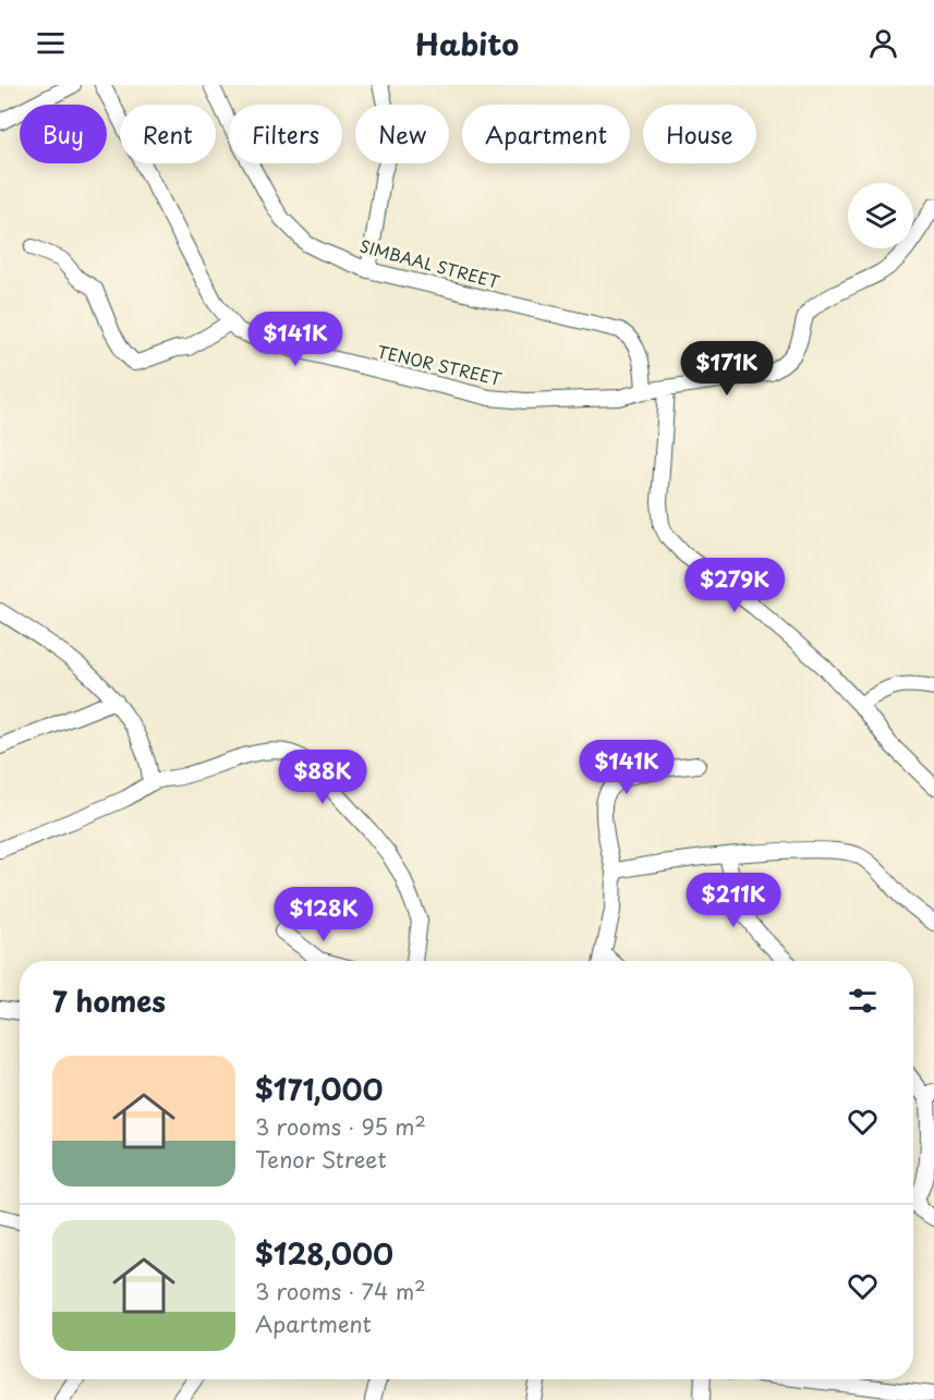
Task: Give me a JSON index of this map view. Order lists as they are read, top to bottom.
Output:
{
  "streets": {
    "street": ["SIMBAAL STREET", "TENOR STREET"]
  },
  "crossings": [
    ["SIMBAAL STREET", "TENOR STREET"]
  ],
  "page": {
    "header": "Habito",
    "chip": [
      "Buy",
      "Rent",
      "Filters",
      "New",
      "Apartment",
      "House"
    ],
    "price": [
      "$141K",
      "$171K",
      "$279K",
      "$141K",
      "$88K",
      "$211K",
      "$128K"
    ],
    "heading": "7 homes",
    "list": [
      {
        "name": "$171,000",
        "note": "3 rooms · 95 m² · Tenor Street"
      },
      {
        "name": "$128,000",
        "note": "3 rooms · 74 m² · Apartment"
      }
    ]
  }
}
